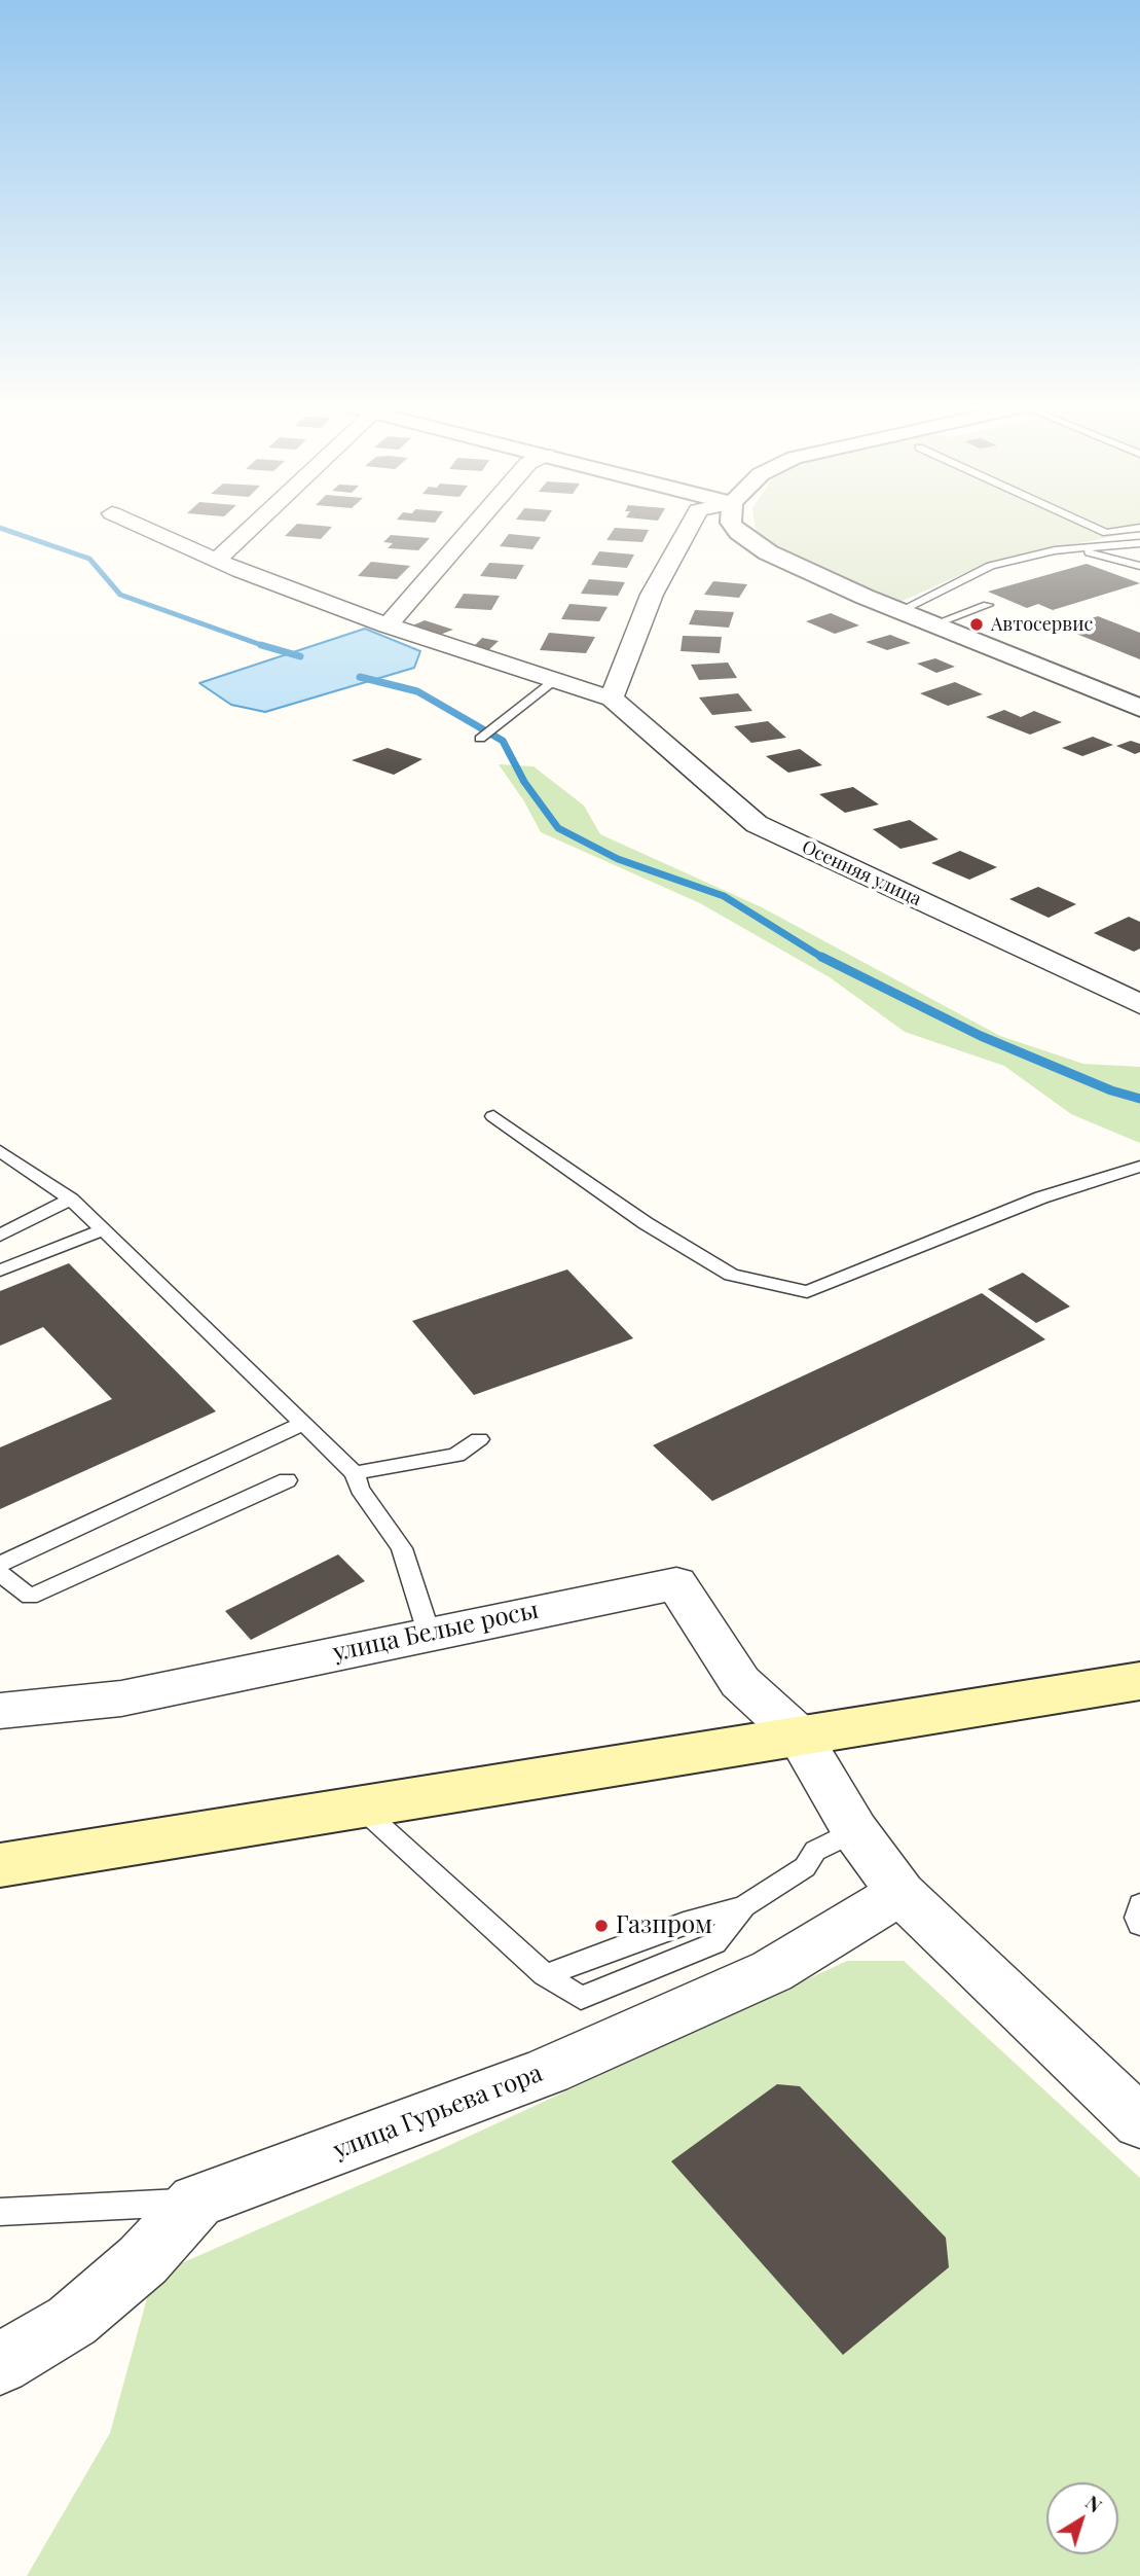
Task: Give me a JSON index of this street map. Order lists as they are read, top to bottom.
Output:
{
  "streets": {
    "street": ["Осенняя улица", "улица Белые росы", "улица Гурьева гора"]
  },
  "places": ["Автосервис", "Газпром"],
  "north": "top right"
}
